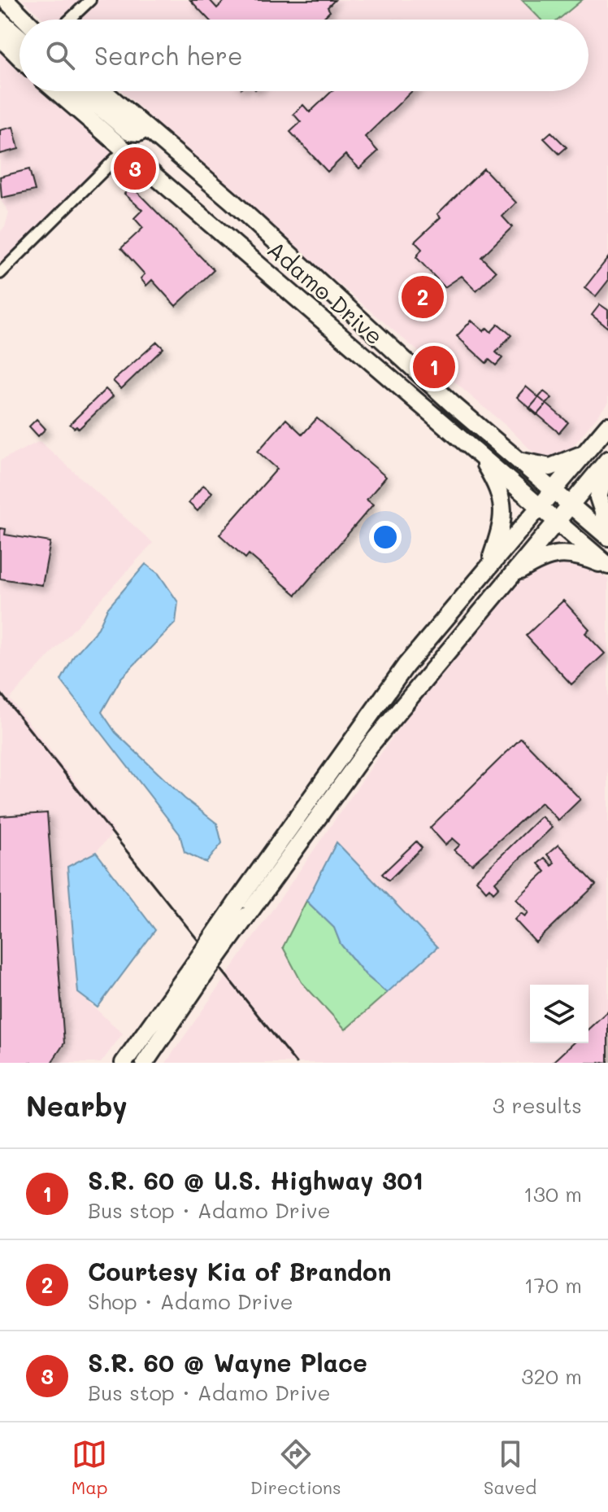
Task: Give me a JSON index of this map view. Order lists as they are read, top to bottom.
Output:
{
  "streets": {
    "main road": ["Adamo Drive"]
  },
  "page": {
    "search": "Search here",
    "pins": ["3", "2", "1"],
    "heading": ["Nearby", "3 results"],
    "list": [
      {
        "mark": "1",
        "name": "S.R. 60 @ U.S. Highway 301",
        "note": "Bus stop · Adamo Drive",
        "value": "130 m"
      },
      {
        "mark": "2",
        "name": "Courtesy Kia of Brandon",
        "note": "Shop · Adamo Drive",
        "value": "170 m"
      },
      {
        "mark": "3",
        "name": "S.R. 60 @ Wayne Place",
        "note": "Bus stop · Adamo Drive",
        "value": "320 m"
      }
    ],
    "nav": ["Map", "Directions", "Saved"]
  }
}
